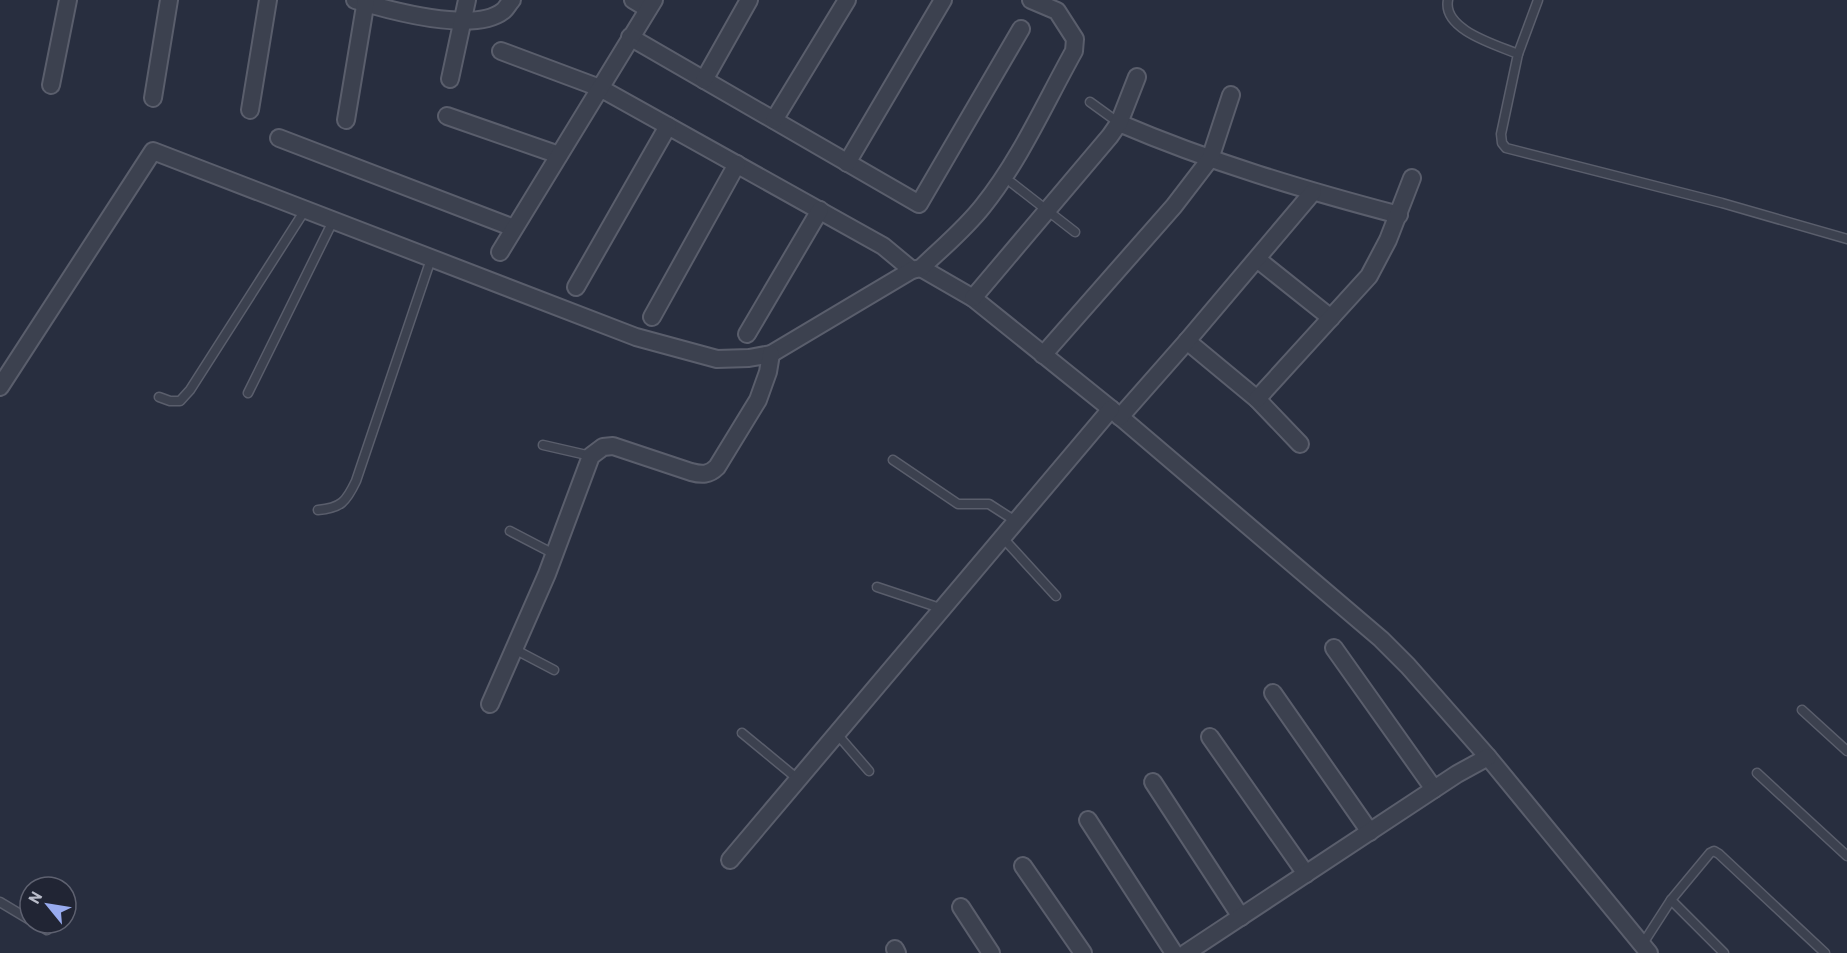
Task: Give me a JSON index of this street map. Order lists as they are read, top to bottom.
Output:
{
  "north": "top left"
}
